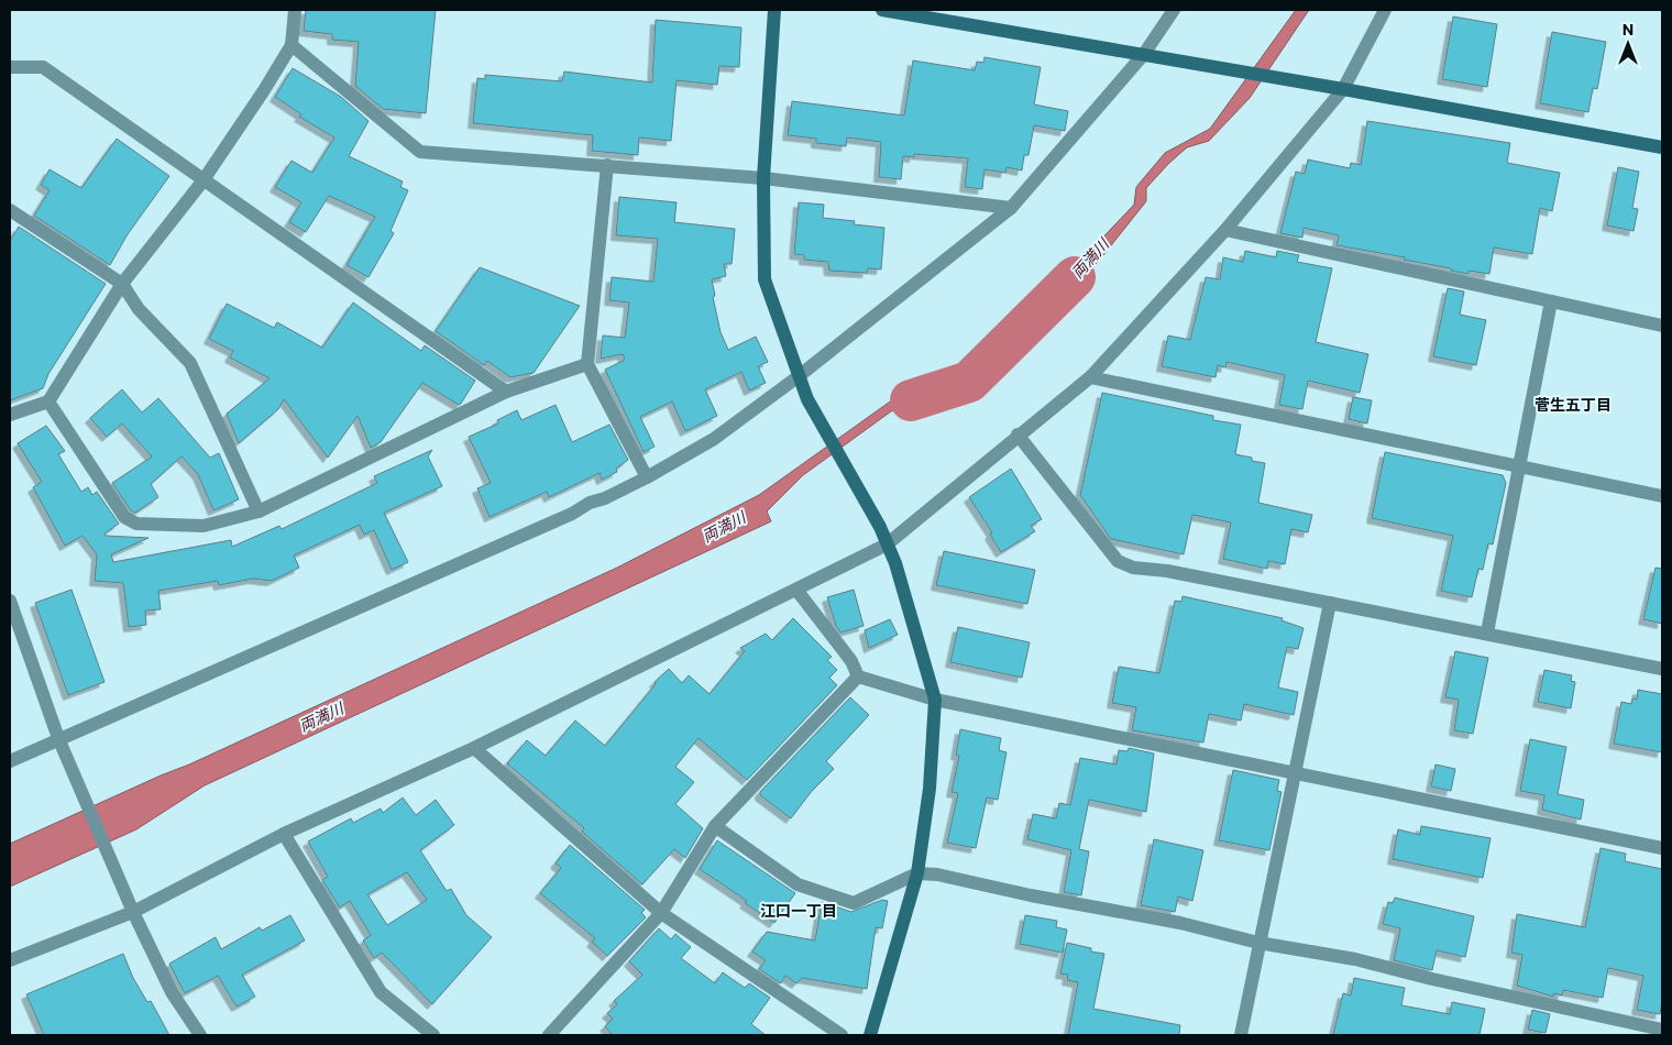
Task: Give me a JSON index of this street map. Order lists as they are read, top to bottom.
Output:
{
  "districts": ["菅生五丁目", "江口一丁目"],
  "water": ["両満川"],
  "north": "top"
}
